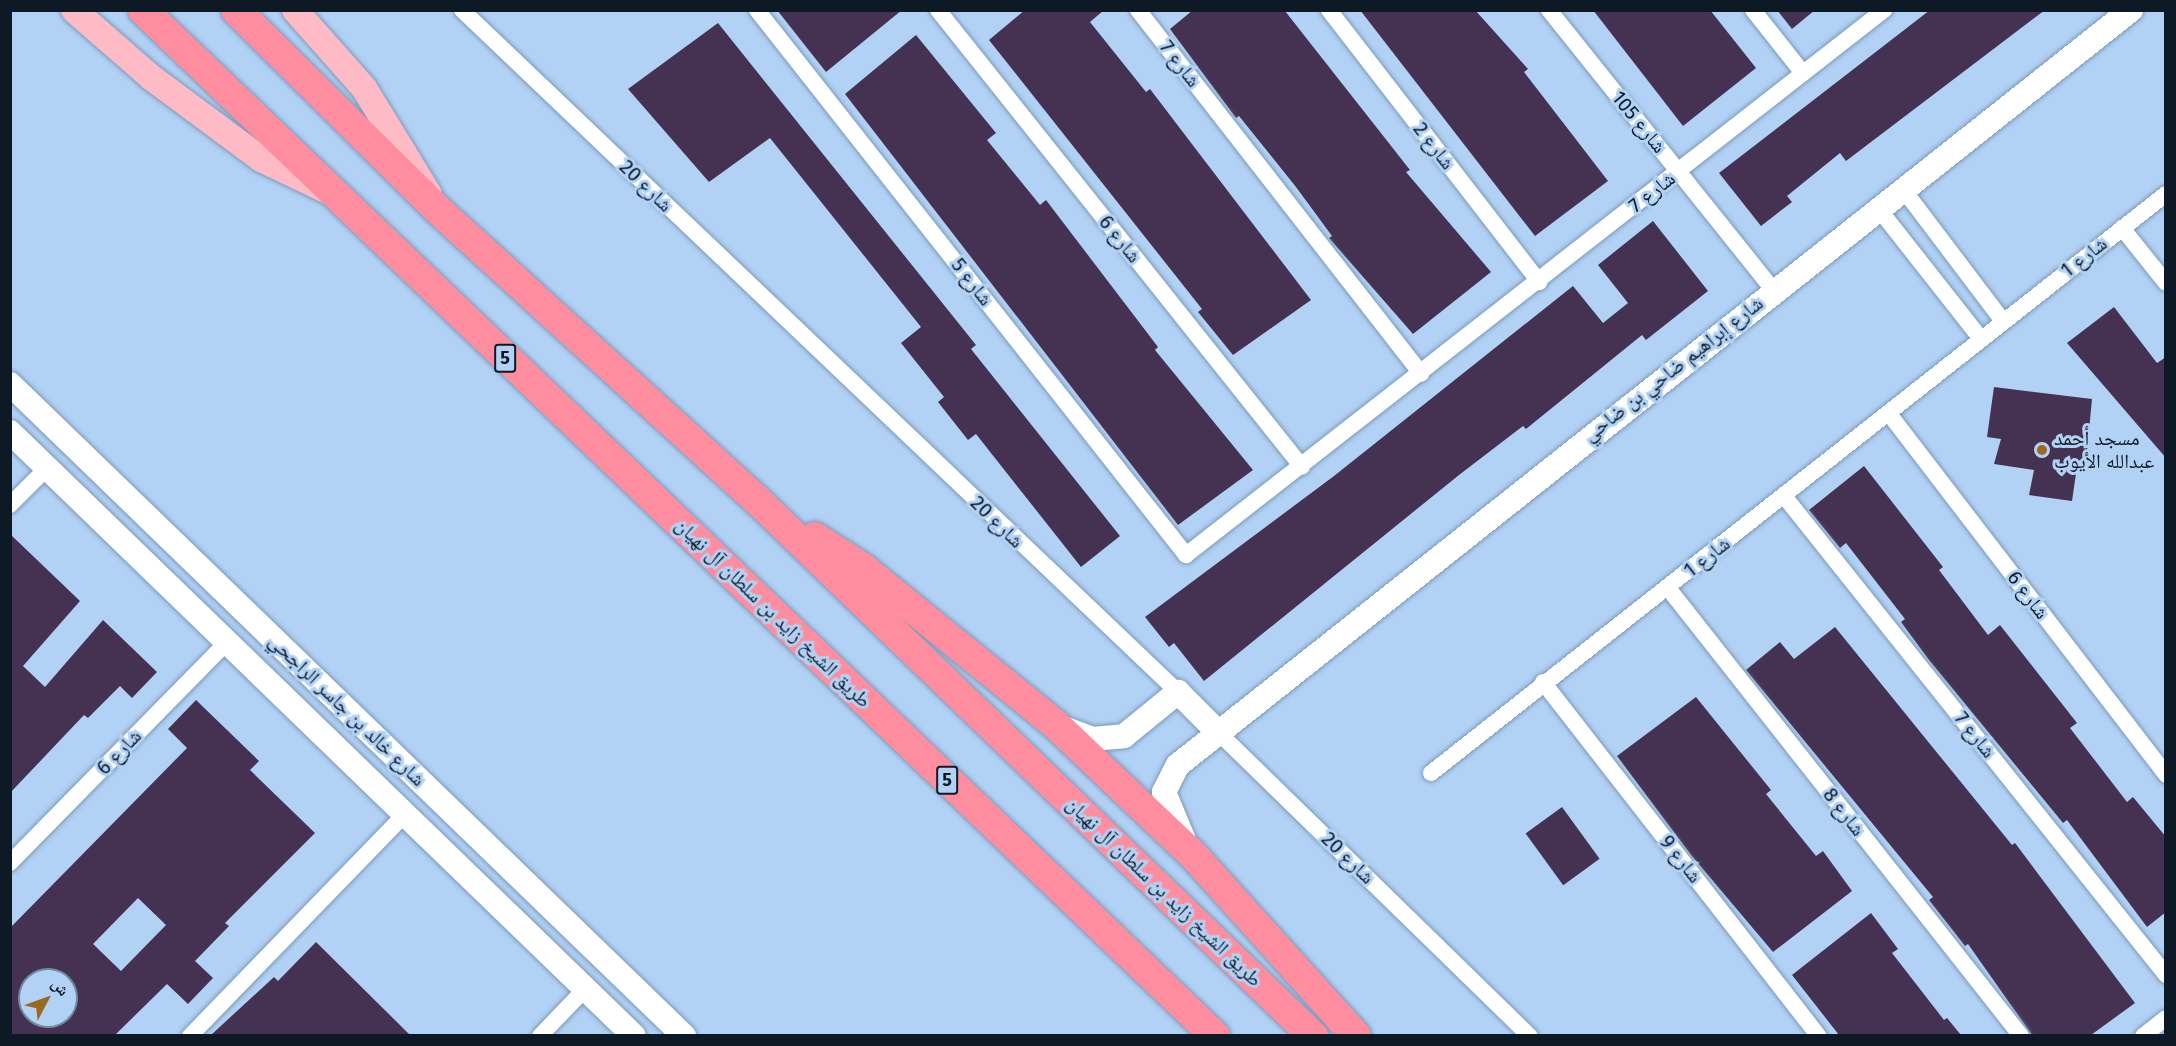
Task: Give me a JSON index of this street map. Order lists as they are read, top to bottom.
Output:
{
  "streets": {
    "highway": ["5", "طريق الشيخ زايد بن سلطان آل نهيان"],
    "street": [
      "شارع 7",
      "شارع 105",
      "شارع 2",
      "شارع 20",
      "شارع 6",
      "شارع 1",
      "شارع 5",
      "شارع إبراهيم ضاحي بن ضاحي",
      "شارع خالد بن جاسر الراجحي",
      "شارع 8",
      "شارع 9"
    ]
  },
  "crossings": [
    ["شارع 7", "شارع 105"],
    ["شارع 7", "شارع 2"],
    ["شارع 7", "شارع 6"],
    ["شارع 7", "شارع 1"],
    ["شارع 7", "شارع 5"],
    ["شارع 105", "شارع إبراهيم ضاحي بن ضاحي"],
    ["شارع 20", "شارع إبراهيم ضاحي بن ضاحي"],
    ["شارع 6", "شارع 1"],
    ["شارع 6", "شارع خالد بن جاسر الراجحي"],
    ["شارع 1", "شارع 8"],
    ["شارع 1", "شارع 9"]
  ],
  "places": ["مسجد أحمد عبدالله الأيوب"],
  "north": "top right"
}
